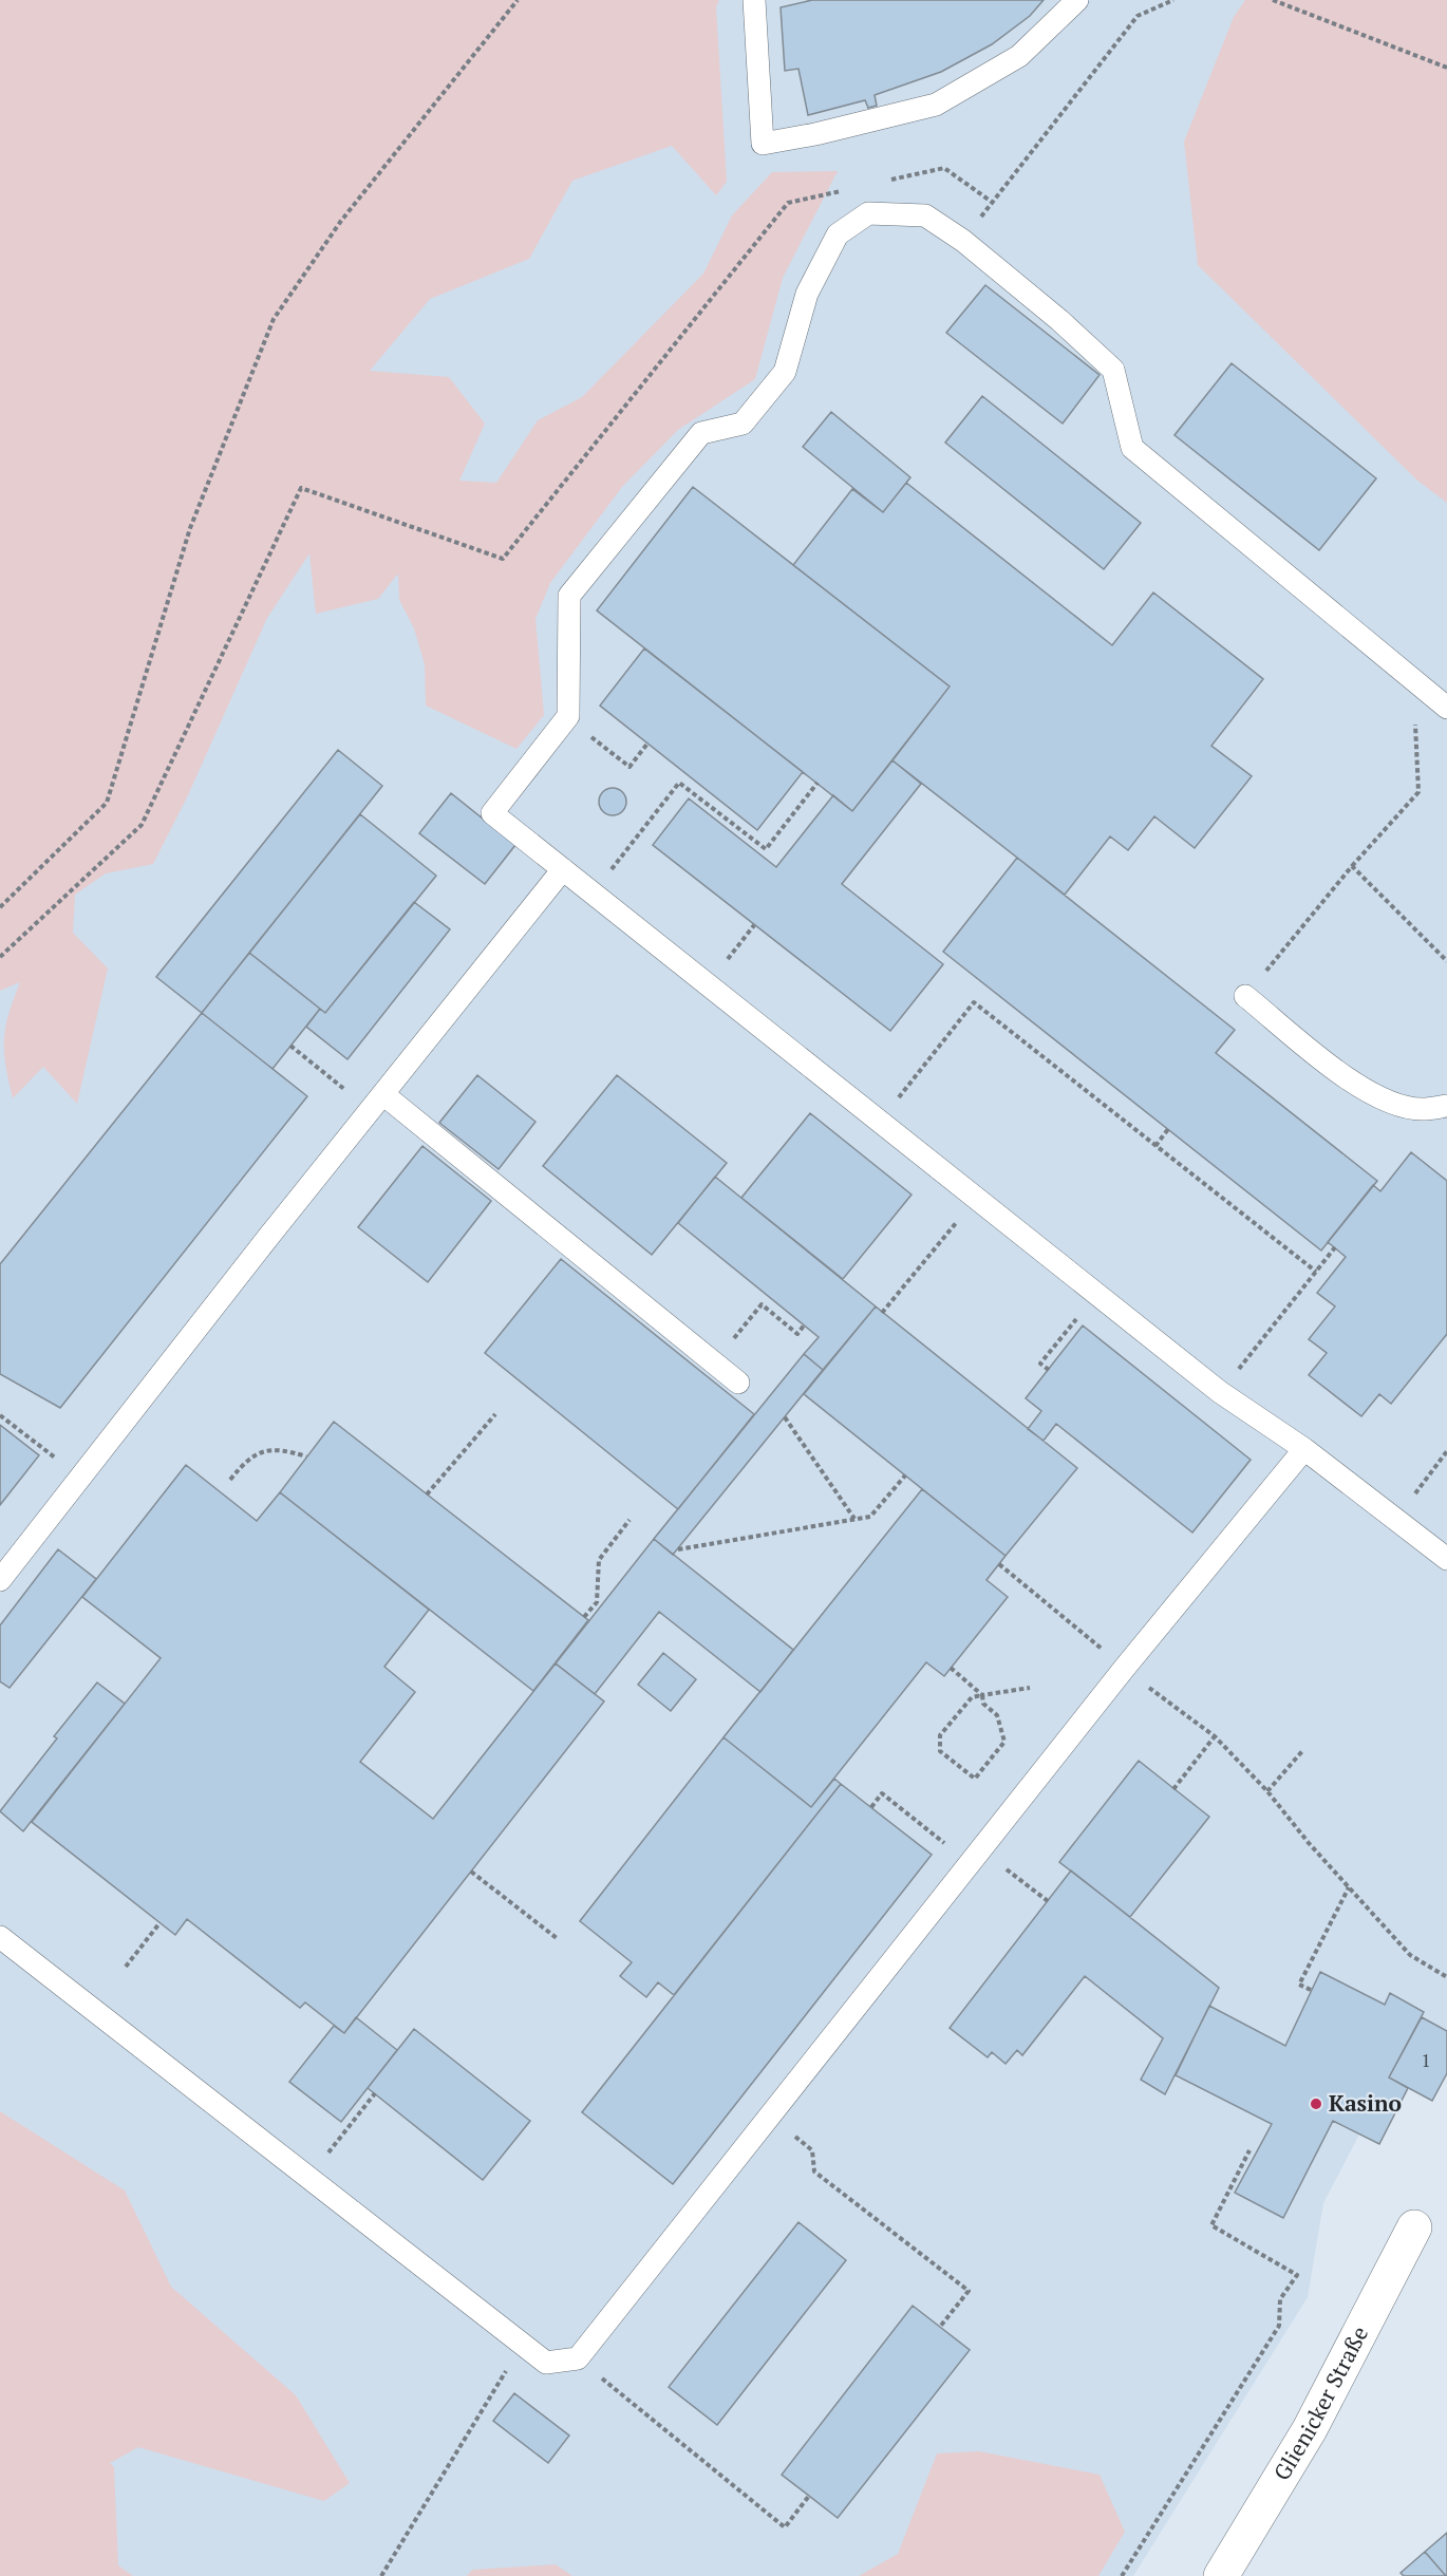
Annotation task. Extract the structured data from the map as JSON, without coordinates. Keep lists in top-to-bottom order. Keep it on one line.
{"streets":{"street":["Glienicker Straße"]},"places":["Kasino"],"house_numbers":["1"]}
